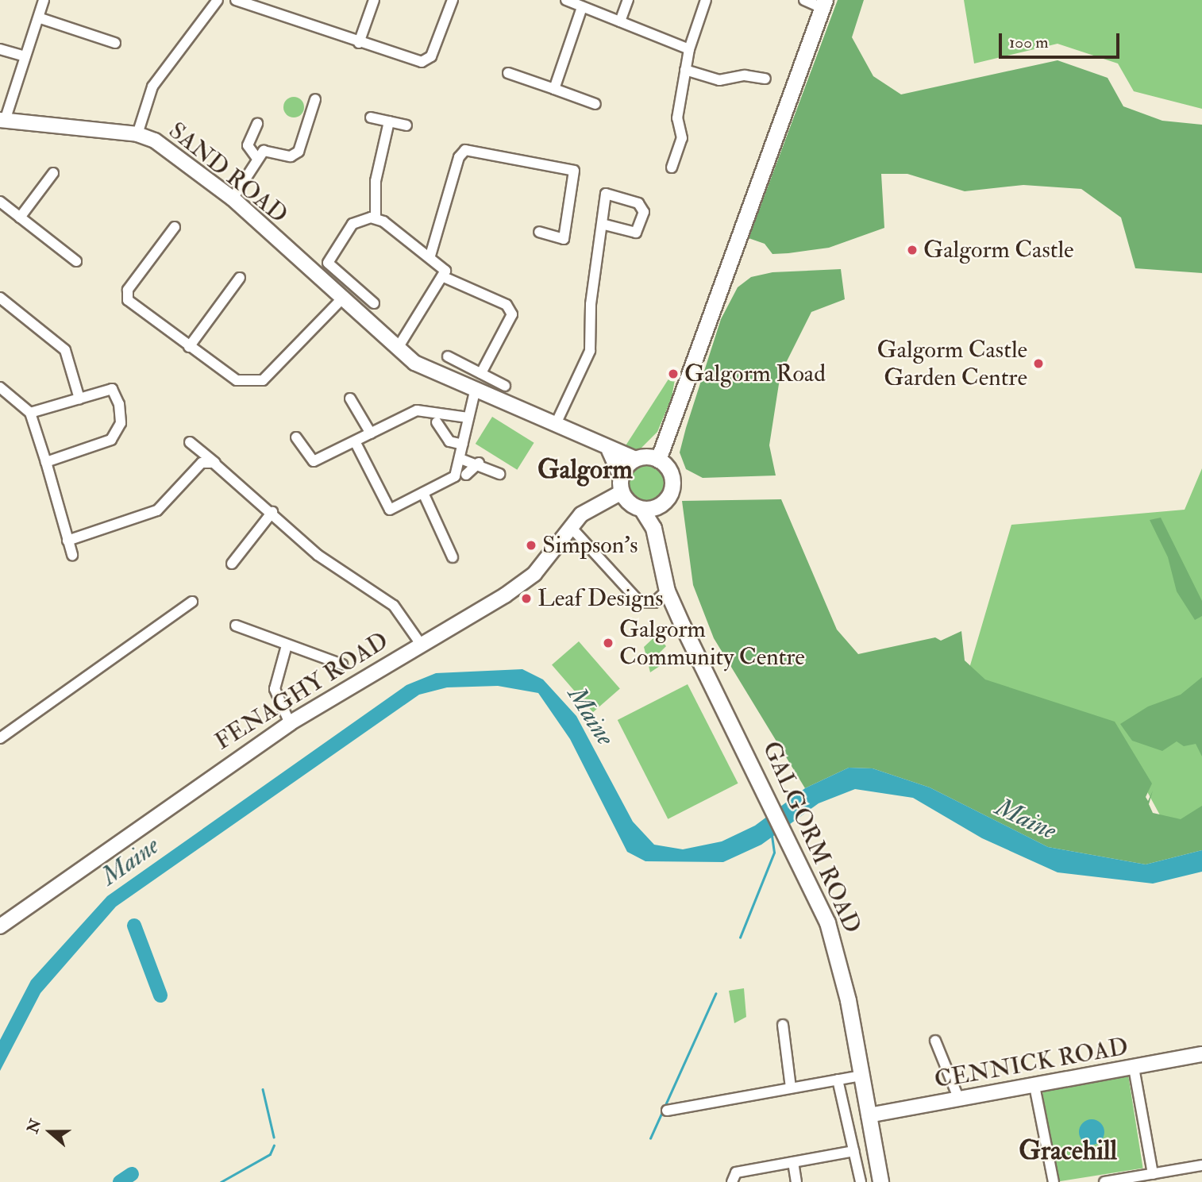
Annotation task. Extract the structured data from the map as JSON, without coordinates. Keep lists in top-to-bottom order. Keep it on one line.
{"streets":{"main road":["GALGORM ROAD"],"street":["SAND ROAD","FENAGHY ROAD","CENNICK ROAD"]},"crossings":[["SAND ROAD","FENAGHY ROAD"],["SAND ROAD","GALGORM ROAD"],["FENAGHY ROAD","GALGORM ROAD"],["GALGORM ROAD","CENNICK ROAD"]],"districts":["Galgorm","Gracehill"],"water":["Maine"],"places":["Galgorm Castle","Galgorm Castle Garden Centre","Galgorm Road","Simpson's","Leaf Designs","Galgorm Community Centre"],"scale_bar":"100 m","north":"left"}
